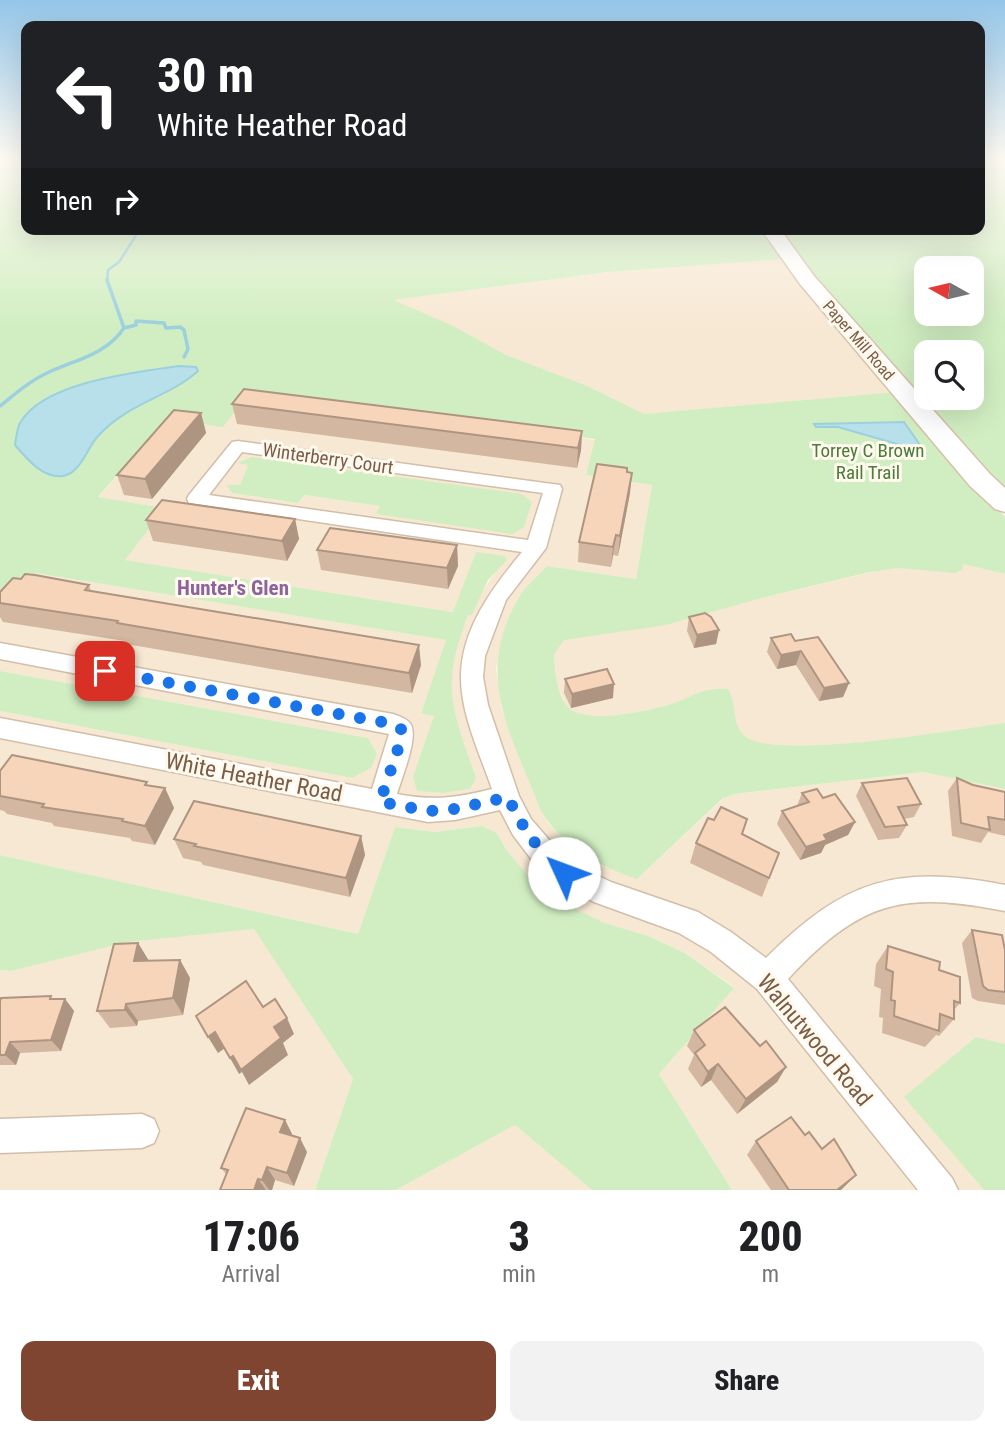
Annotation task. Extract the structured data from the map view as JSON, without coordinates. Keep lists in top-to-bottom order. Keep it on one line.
{"streets":{"main road":["Paper Mill Road"],"street":["Winterberry Court","White Heather Road","Walnutwood Road"]},"crossings":[["Winterberry Court","White Heather Road"],["Winterberry Court","Walnutwood Road"],["White Heather Road","Walnutwood Road"]],"districts":["Hunter's Glen"],"parks":["Torrey C Brown Rail Trail"],"north":"left","page":{"turn":["30 m","White Heather Road"],"then":"Then","eta":["17:06","Arrival","3","min","200","m"],"buttons":["Exit","Share"]}}
